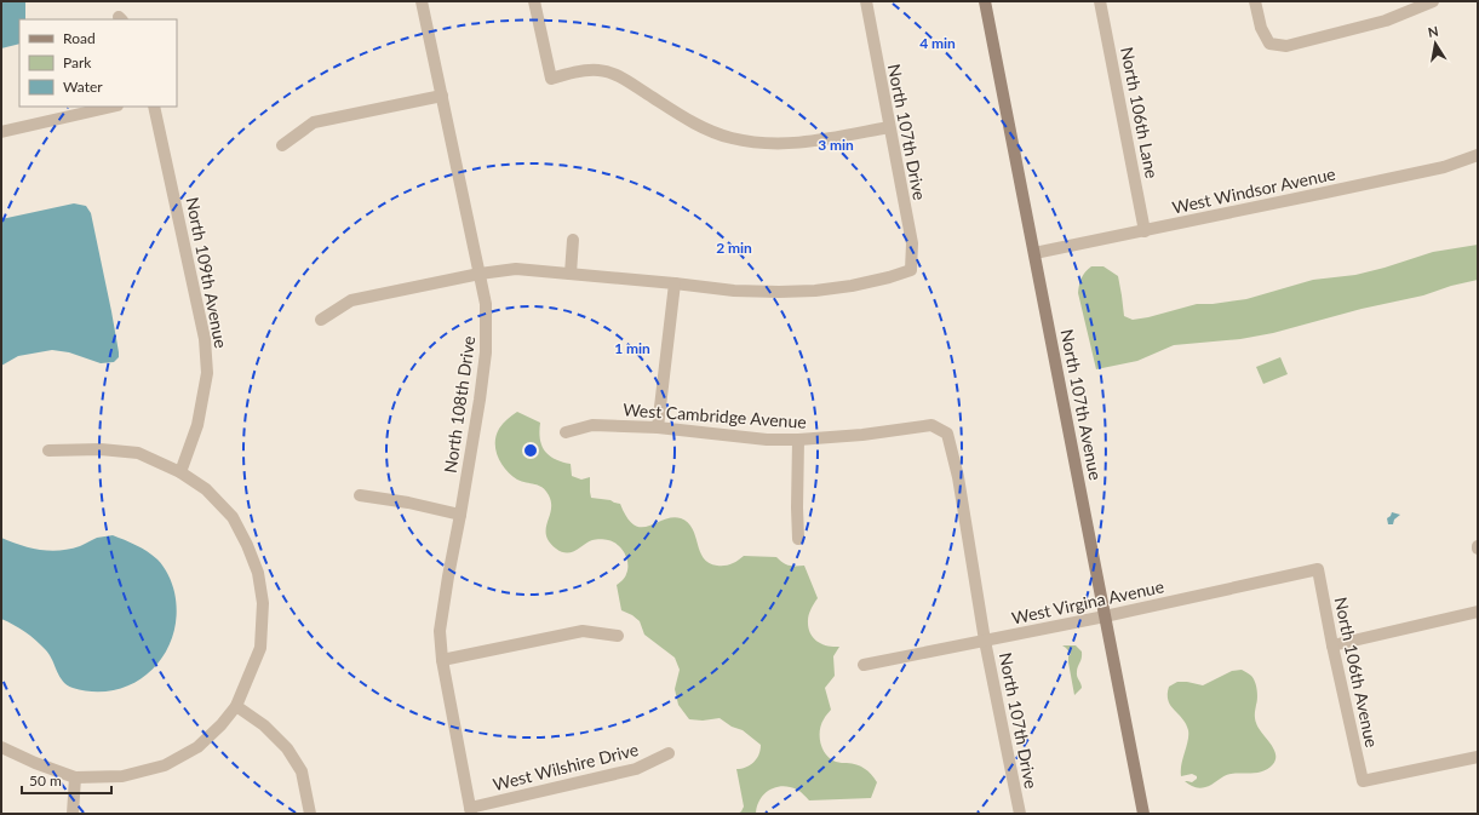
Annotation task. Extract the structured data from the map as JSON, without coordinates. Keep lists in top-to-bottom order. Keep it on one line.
{"streets":{"main road":["North 107th Avenue"],"street":["North 106th Lane","North 107th Drive","West Windsor Avenue","North 109th Avenue","North 108th Drive","West Cambridge Avenue","West Virgina Avenue","North 106th Avenue","West Wilshire Drive"]},"crossings":[["North 106th Lane","West Windsor Avenue"],["North 107th Drive","West Cambridge Avenue"],["North 107th Drive","West Virgina Avenue"],["West Windsor Avenue","North 107th Avenue"],["North 108th Drive","West Wilshire Drive"],["North 107th Avenue","West Virgina Avenue"],["West Virgina Avenue","North 106th Avenue"]],"legend":["Road","Park","Water"],"scale_bar":"50 m","north":"top","rings":["4 min","3 min","2 min","1 min"]}
